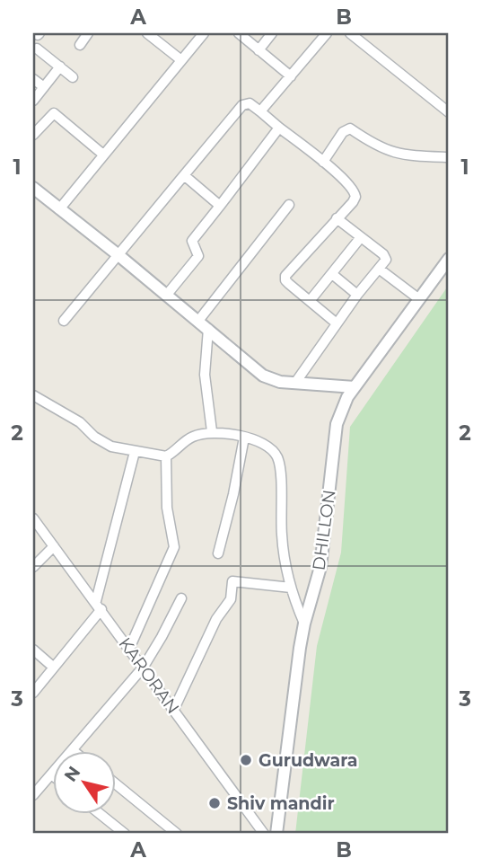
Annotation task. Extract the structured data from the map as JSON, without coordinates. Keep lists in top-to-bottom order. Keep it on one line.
{"streets":{"street":["DHILLON","KARORAN"]},"places":["Gurudwara","Shiv mandir"],"north":"top left","grid":{"columns":["A","B"],"rows":["1","2","3"]}}
